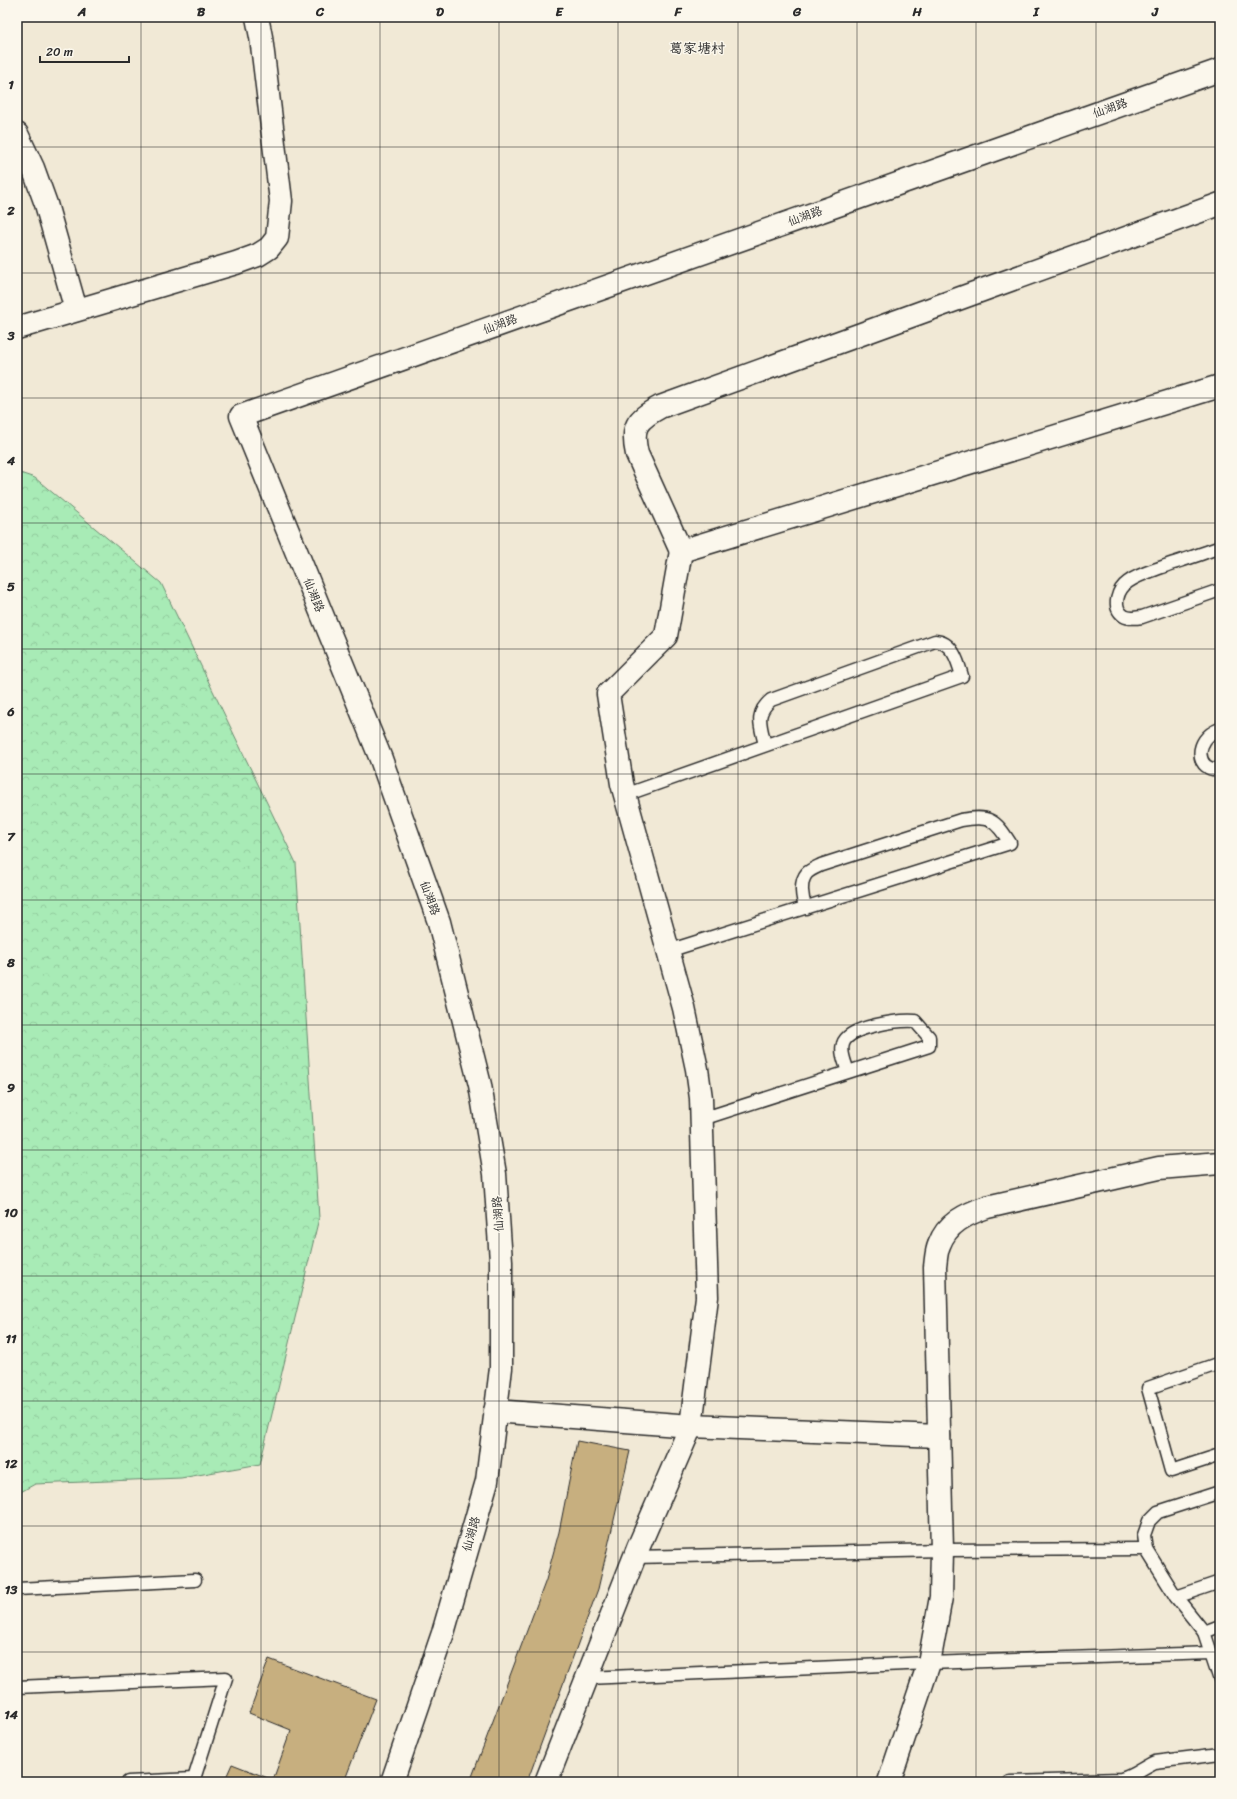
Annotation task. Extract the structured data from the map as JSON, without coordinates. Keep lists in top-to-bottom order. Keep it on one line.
{"streets":{"street":["仙湖路"]},"districts":["葛家塘村"],"scale_bar":"20 m","grid":{"columns":["A","B","C","D","E","F","G","H","I","J"],"rows":["1","2","3","4","5","6","7","8","9","10","11","12","13","14"]}}
